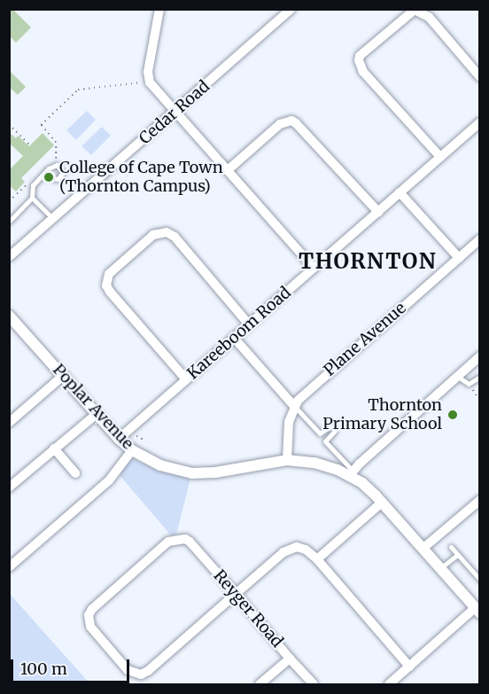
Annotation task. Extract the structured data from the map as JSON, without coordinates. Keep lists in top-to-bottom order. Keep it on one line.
{"streets":{"street":["Cedar Road","Kareeboom Road","Plane Avenue","Poplar Avenue","Reyger Road"]},"crossings":[["Kareeboom Road","Poplar Avenue"]],"districts":["THORNTON"],"places":["College of Cape Town (Thornton Campus)","Thornton Primary School"],"scale_bar":"100 m"}
